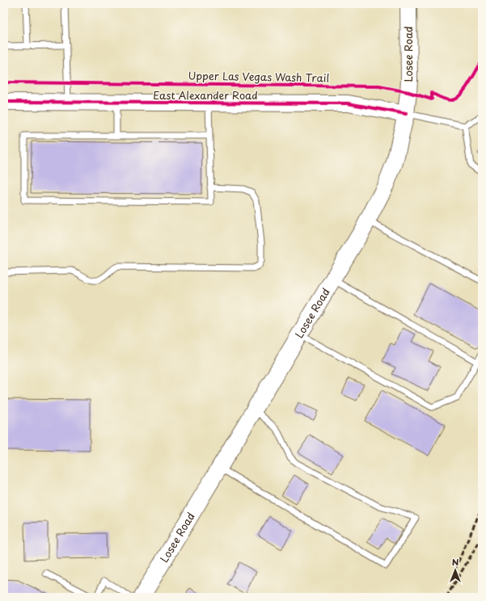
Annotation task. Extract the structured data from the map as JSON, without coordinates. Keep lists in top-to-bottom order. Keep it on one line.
{"streets":{"main road":["Losee Road","East Alexander Road"],"cycle path":["Upper Las Vegas Wash Trail"]},"crossings":[["Losee Road","East Alexander Road"]],"north":"top"}
